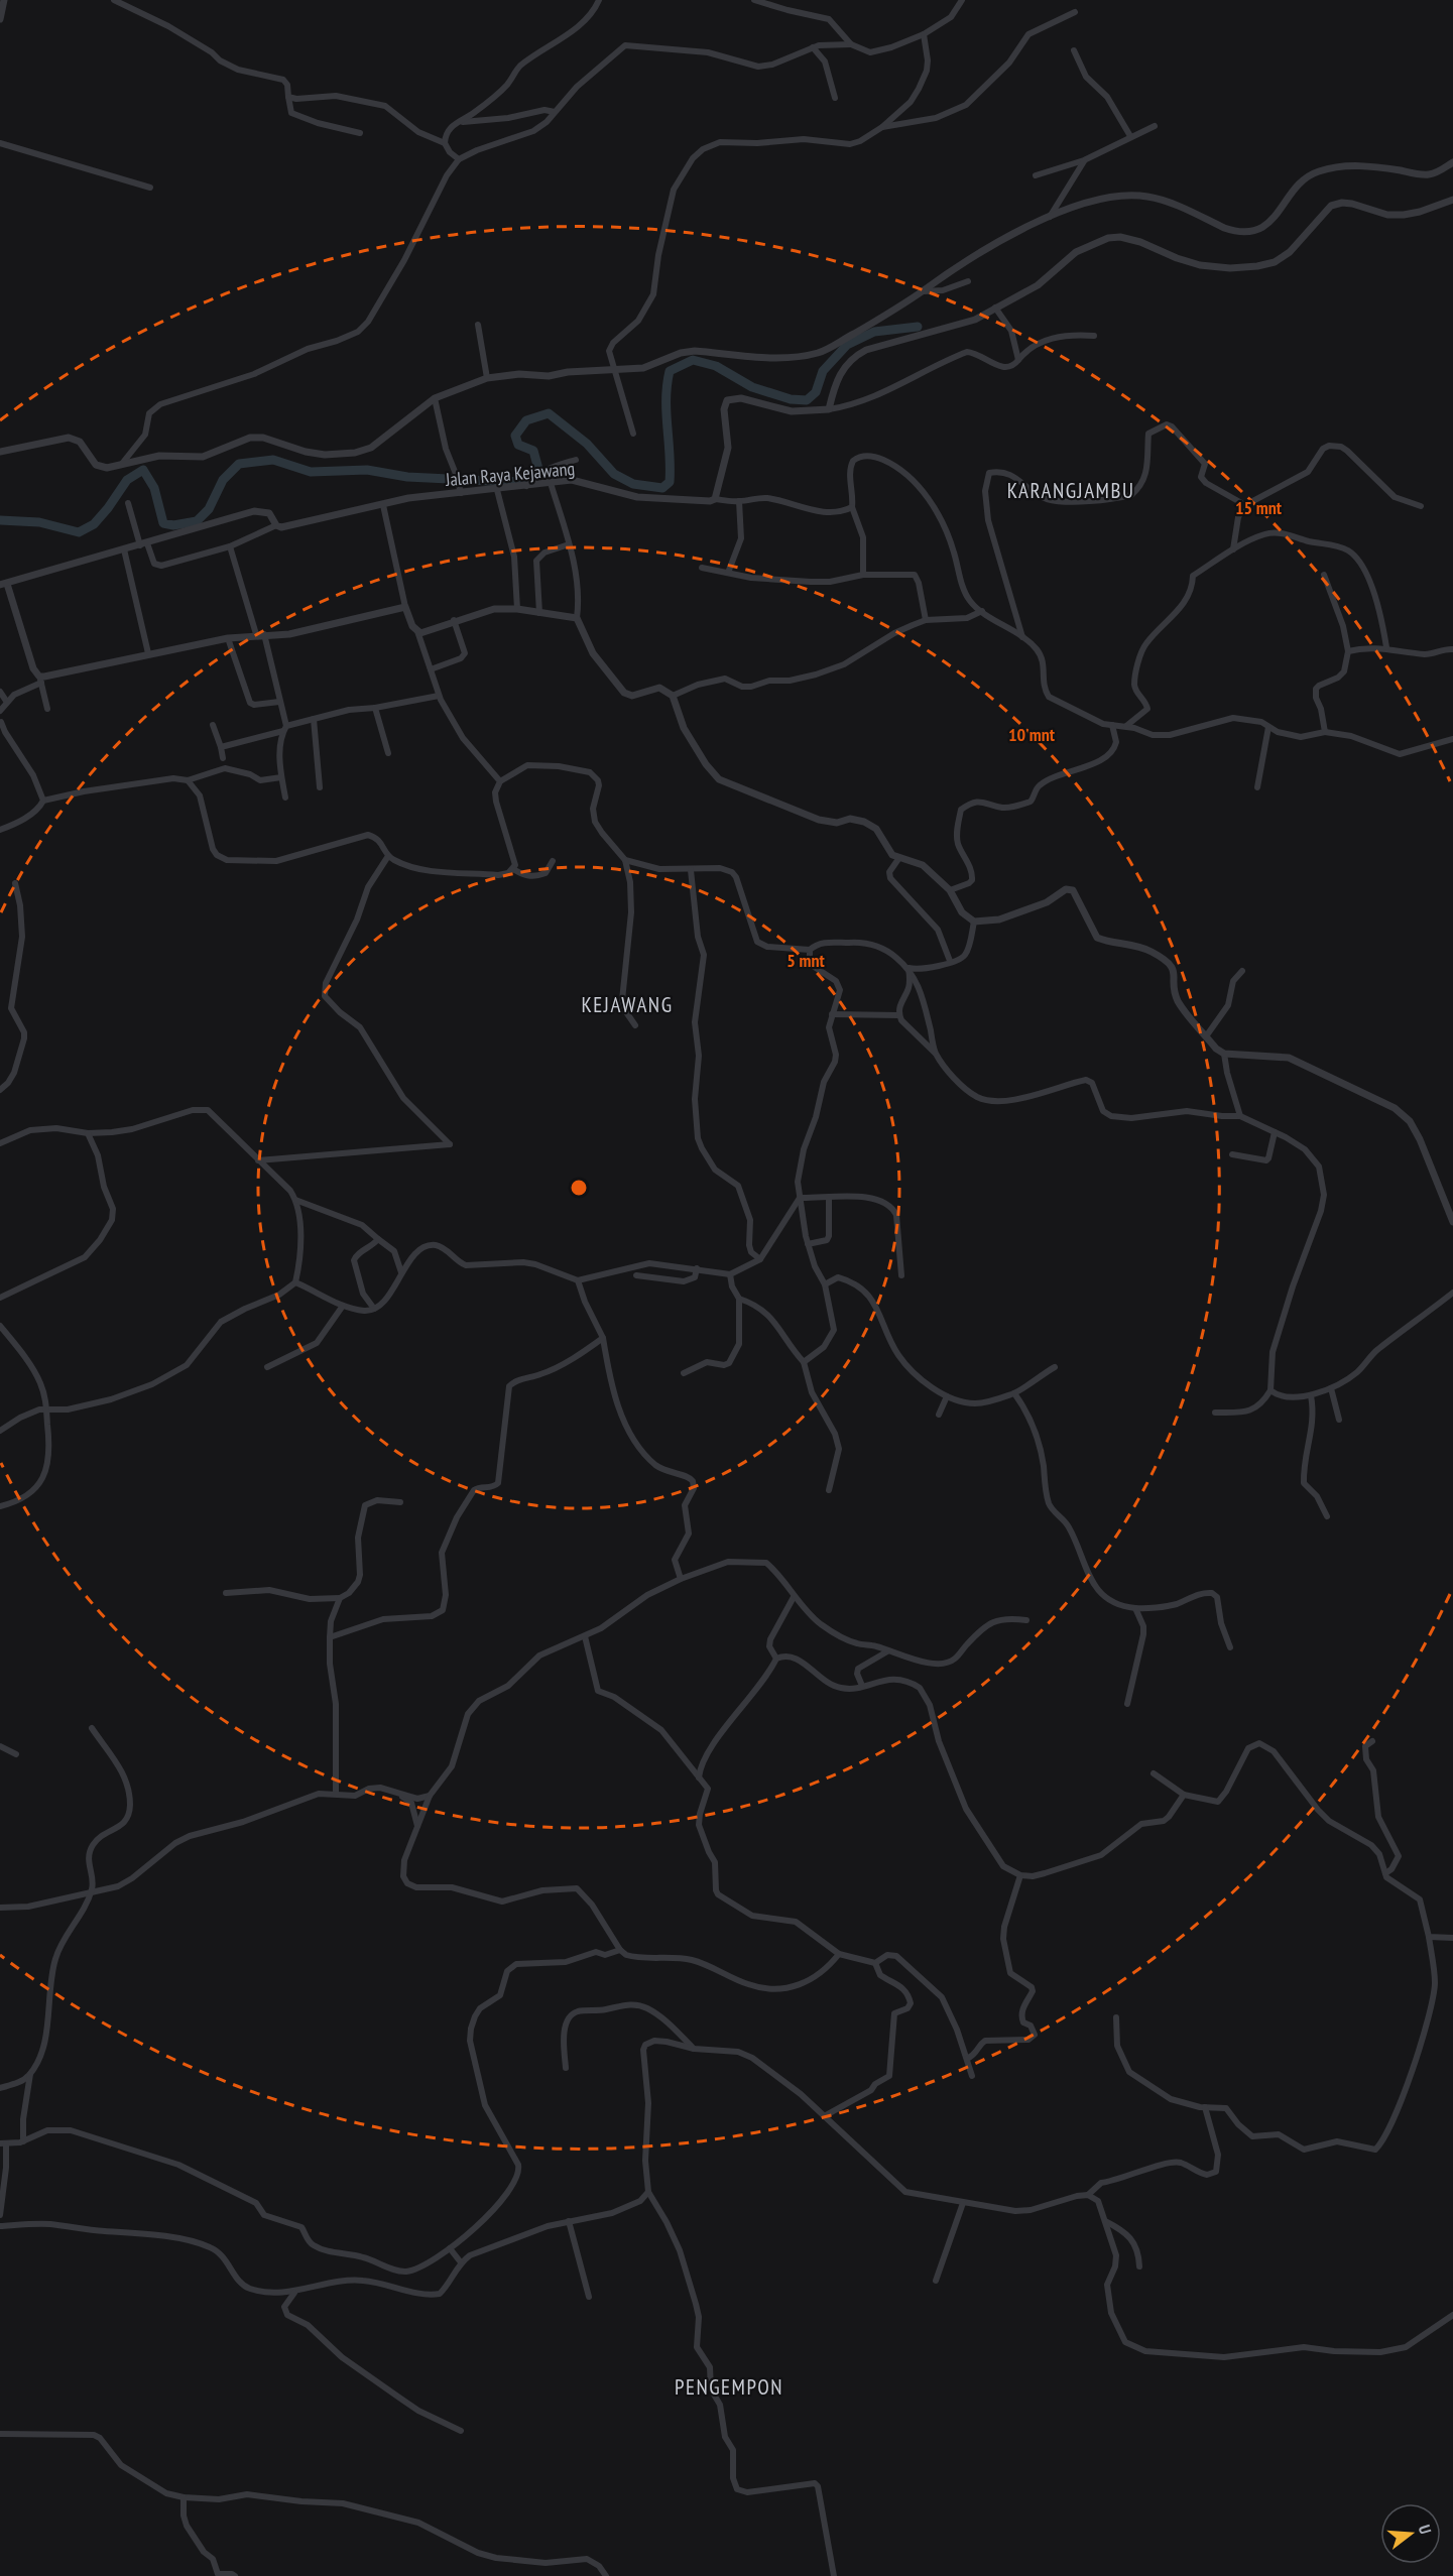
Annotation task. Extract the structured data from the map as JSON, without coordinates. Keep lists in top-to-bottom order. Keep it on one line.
{"streets":{"street":["Jalan Raya Kejawang"]},"districts":["KARANGJAMBU","KEJAWANG","PENGEMPON"],"north":"right","rings":["15 mnt","10 mnt","5 mnt"]}
